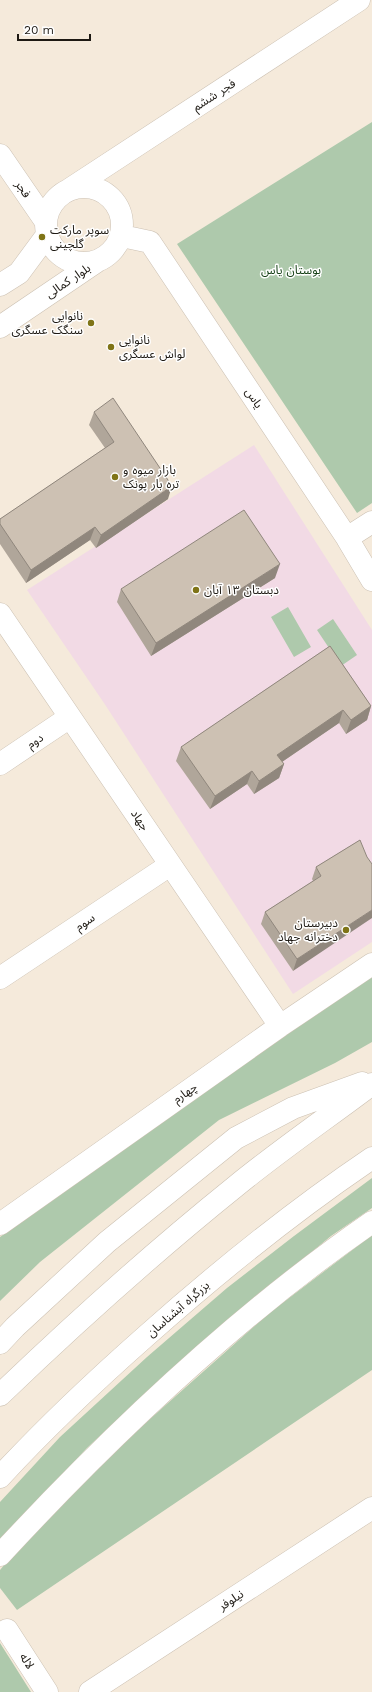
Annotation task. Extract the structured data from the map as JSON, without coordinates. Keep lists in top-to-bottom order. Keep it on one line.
{"streets":{"main road":["فجر ششم","فجر","بلوار کمالی","یاس","دوم","جهاد","سوم","چهارم","بزرگراه آبشناسان","نیلوفر","لاله"]},"crossings":[["فجر ششم","فجر"],["فجر ششم","بلوار کمالی"],["فجر ششم","یاس"],["فجر","بلوار کمالی"],["فجر","یاس"],["بلوار کمالی","یاس"],["دوم","جهاد"],["جهاد","سوم"],["جهاد","چهارم"]],"parks":["بوستان یاس"],"places":["سوپر مارکت گلچینی","نانوایی سنگک عسگری","نانوایی لواش عسگری","بازار ميوه و تره بار پونک","دبستان ۱۳ آبان","دبیرستان دخترانه جهاد"],"scale_bar":"20 m"}
